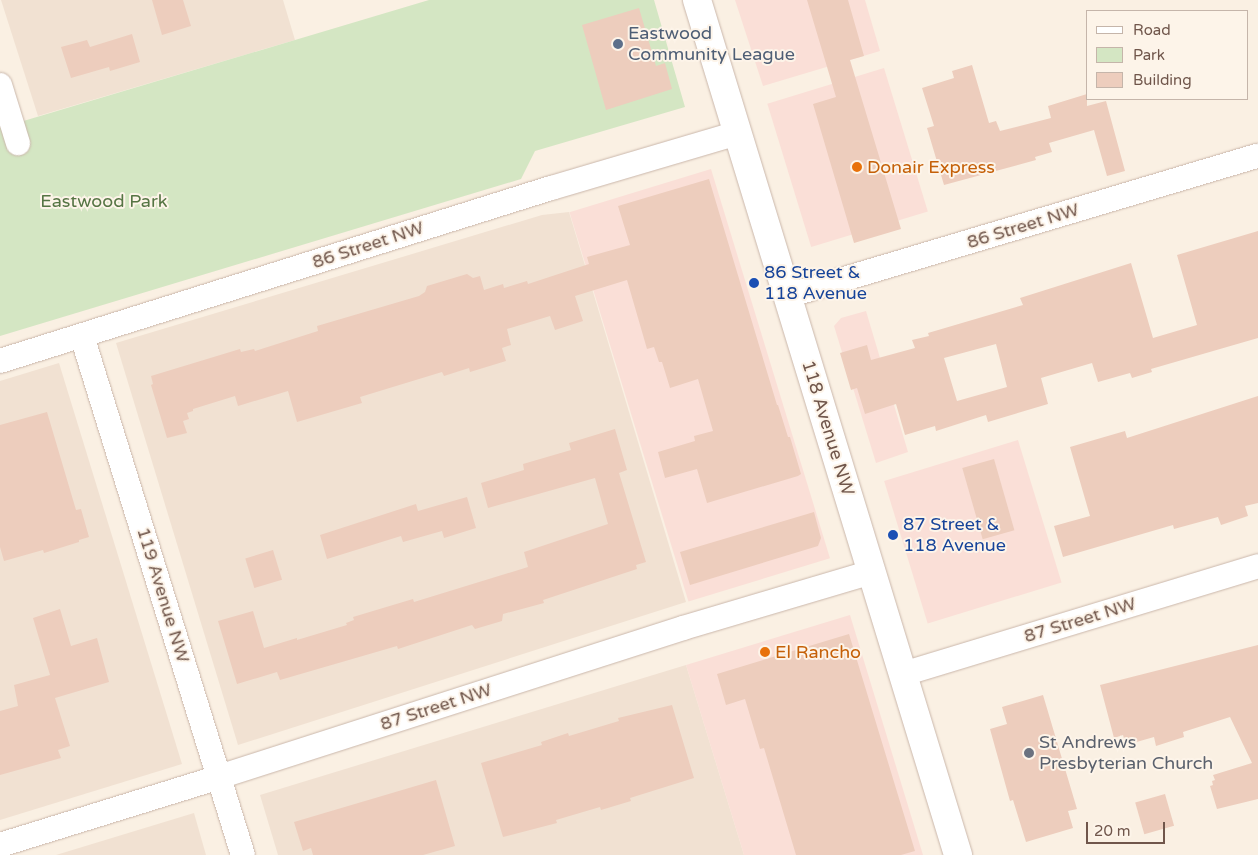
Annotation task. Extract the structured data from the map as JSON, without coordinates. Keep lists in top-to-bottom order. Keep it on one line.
{"streets":{"main road":["118 Avenue NW"],"street":["86 Street NW","119 Avenue NW","87 Street NW"]},"crossings":[["86 Street NW","118 Avenue NW"],["86 Street NW","119 Avenue NW"],["118 Avenue NW","87 Street NW"],["119 Avenue NW","87 Street NW"]],"parks":["Eastwood Park"],"places":["Eastwood Community League","Donair Express","86 Street & 118 Avenue","87 Street & 118 Avenue","El Rancho","St Andrews Presbyterian Church"],"legend":["Road","Park","Building"],"scale_bar":"20 m"}
